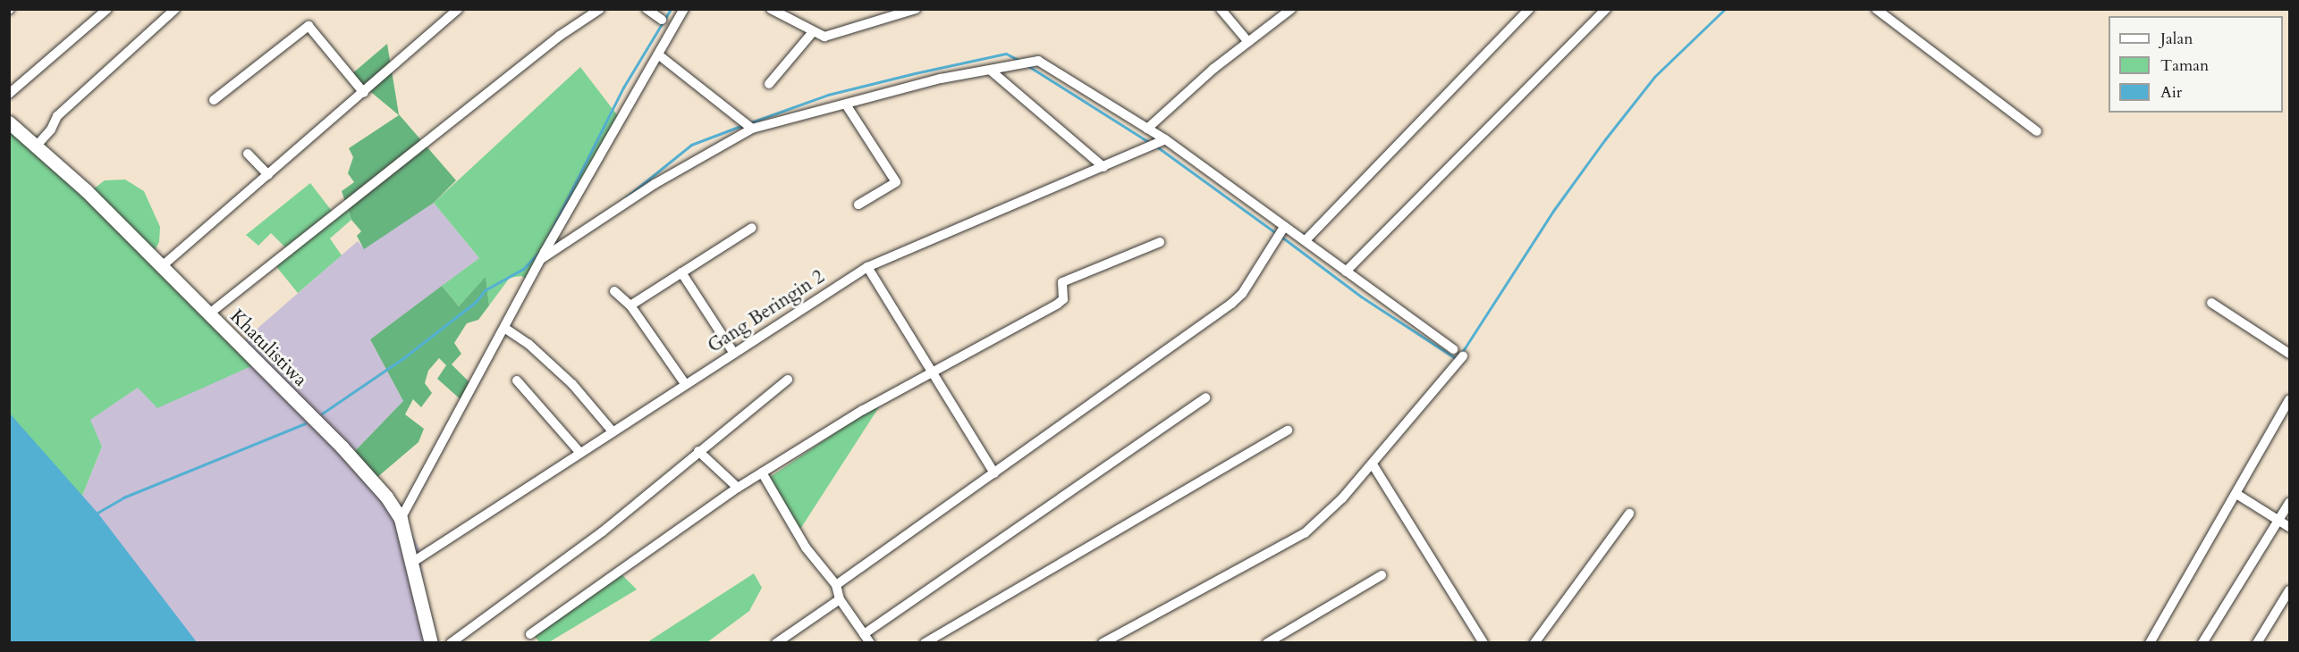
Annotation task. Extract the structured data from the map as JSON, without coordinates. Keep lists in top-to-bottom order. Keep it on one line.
{"streets":{"highway":["Khatulistiwa"],"street":["Gang Beringin 2"]},"crossings":[["Gang Beringin 2","Khatulistiwa"]],"legend":["Jalan","Taman","Air"]}
